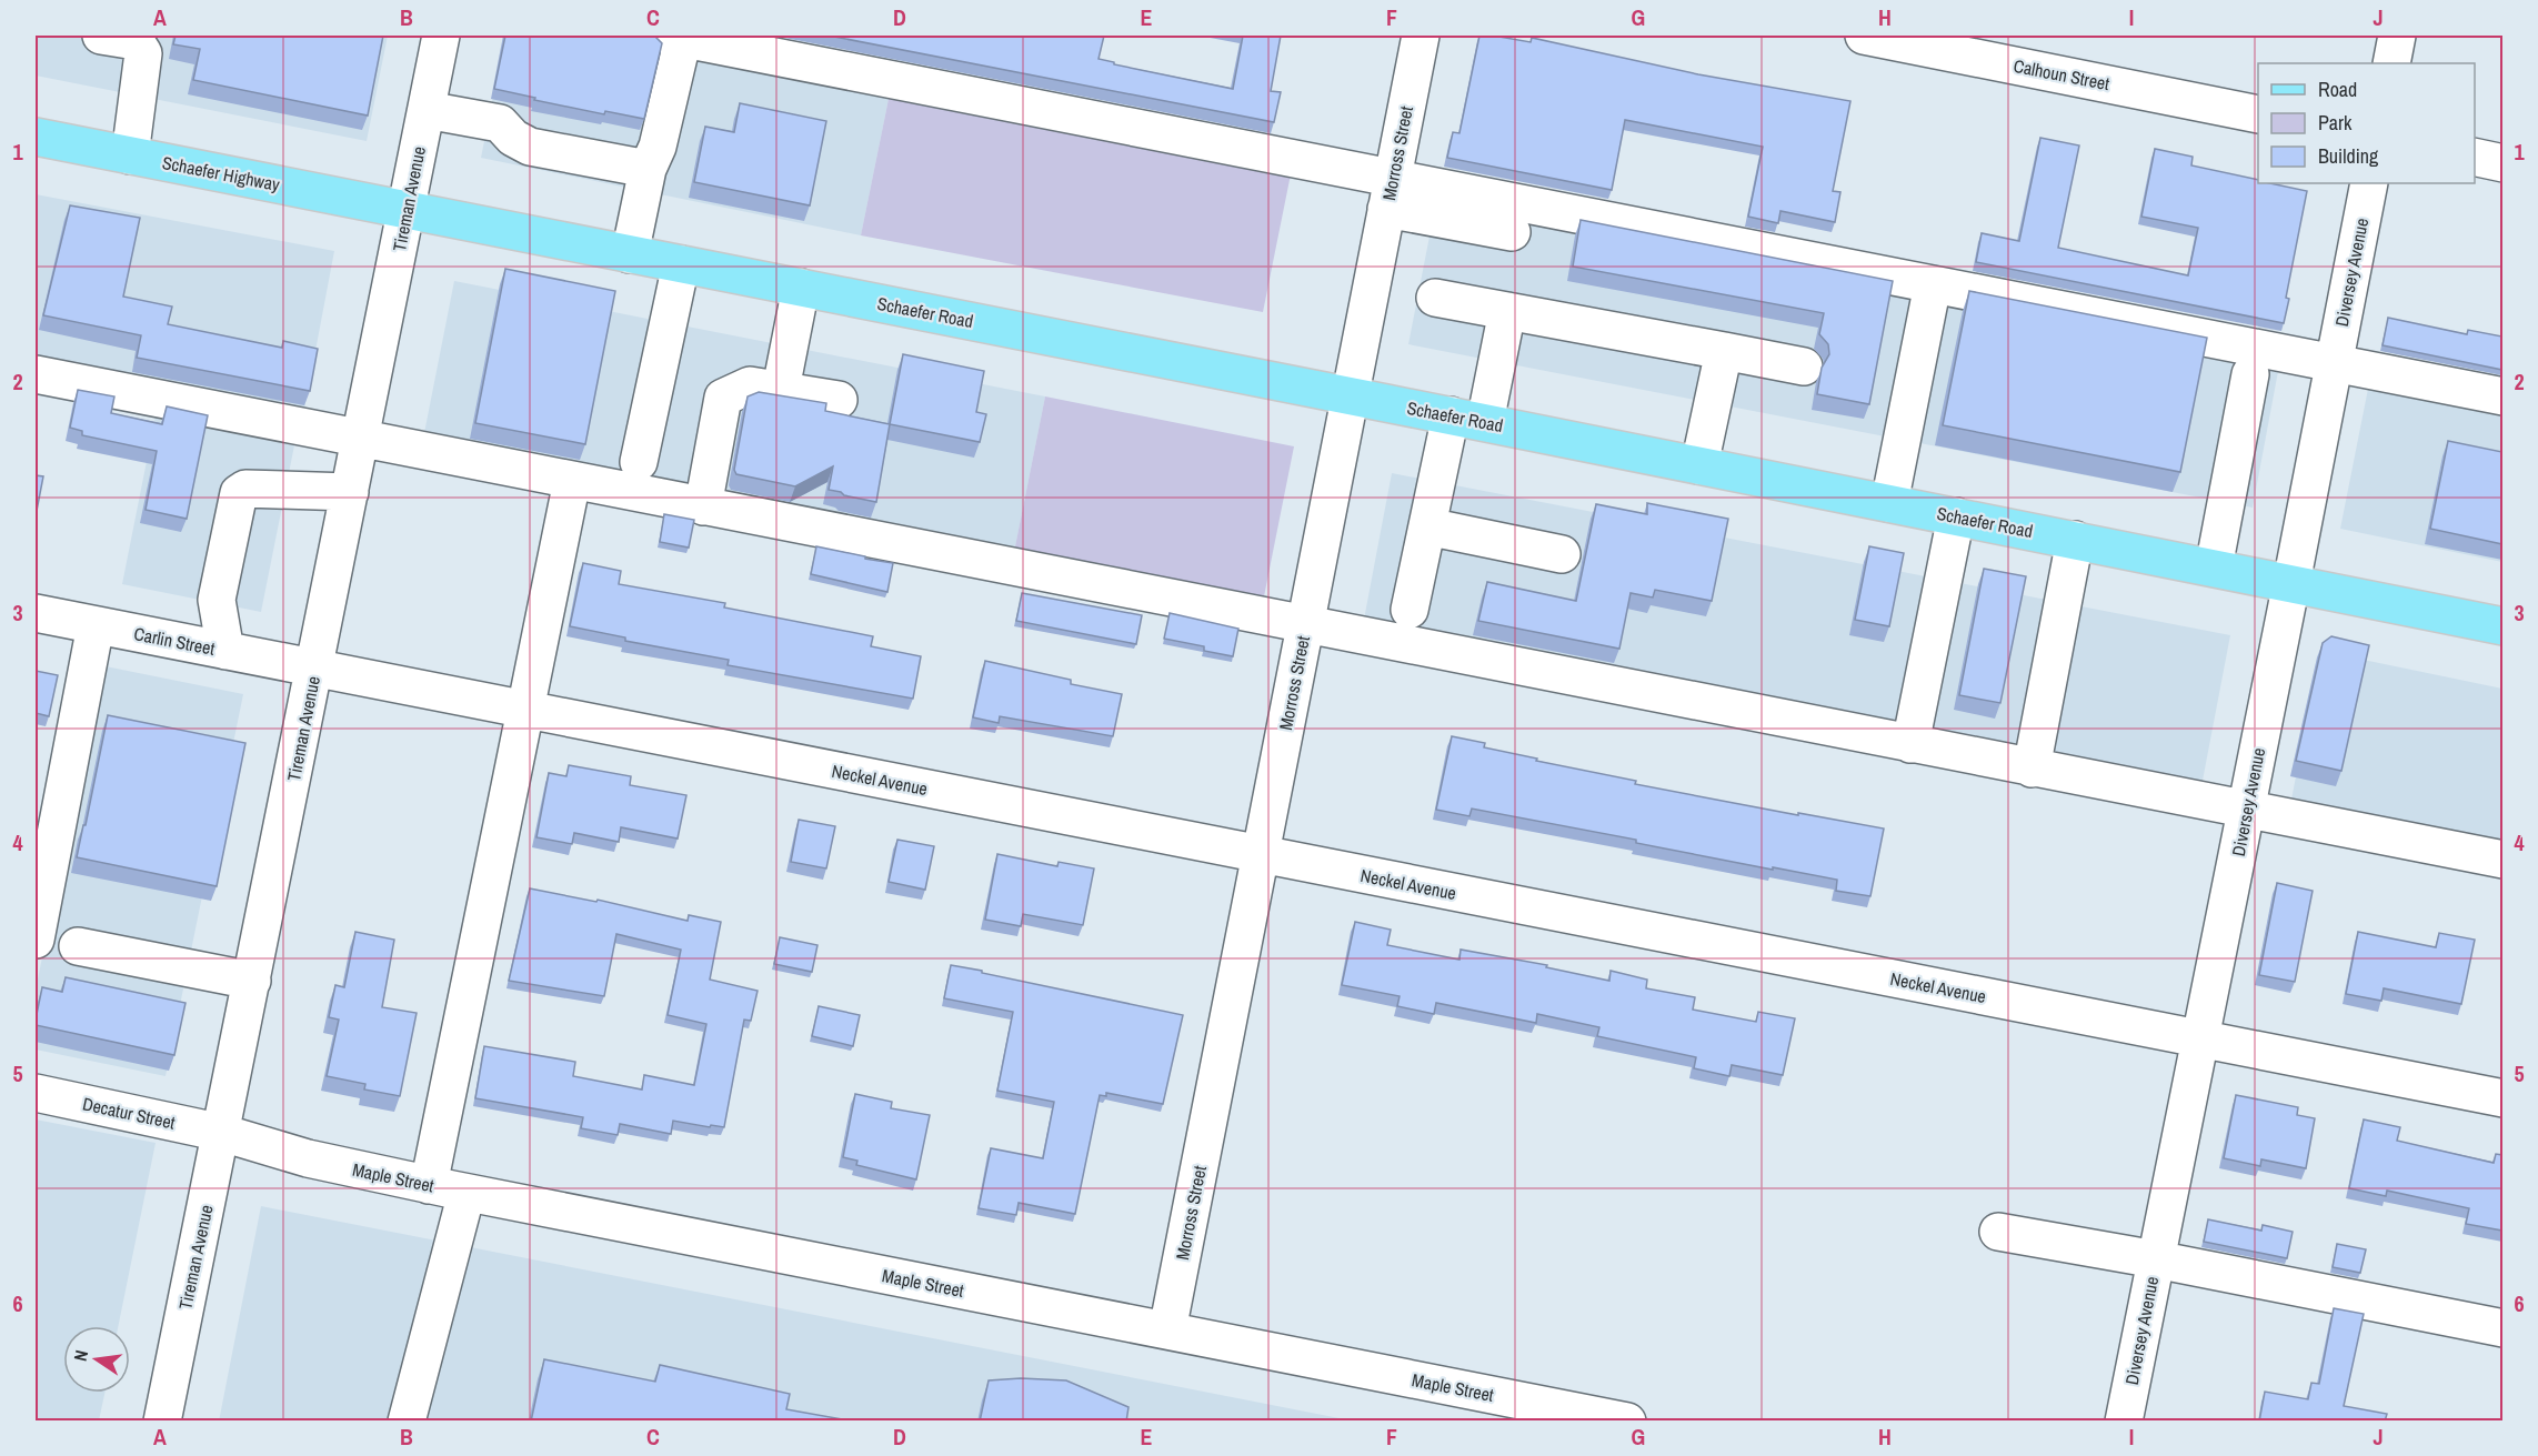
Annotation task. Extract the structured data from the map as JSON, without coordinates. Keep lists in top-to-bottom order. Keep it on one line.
{"streets":{"main road":["Schaefer Highway","Schaefer Road"],"street":["Calhoun Street","Morross Street","Tireman Avenue","Diversey Avenue","Carlin Street","Neckel Avenue","Decatur Street","Maple Street"]},"crossings":[["Morross Street","Schaefer Road"],["Morross Street","Neckel Avenue"],["Morross Street","Maple Street"],["Schaefer Highway","Tireman Avenue"],["Schaefer Highway","Schaefer Road"],["Tireman Avenue","Schaefer Road"],["Tireman Avenue","Carlin Street"],["Tireman Avenue","Neckel Avenue"],["Tireman Avenue","Decatur Street"],["Tireman Avenue","Maple Street"],["Diversey Avenue","Schaefer Road"],["Diversey Avenue","Neckel Avenue"],["Carlin Street","Neckel Avenue"],["Decatur Street","Maple Street"]],"legend":["Road","Park","Building"],"north":"left","grid":{"columns":["A","B","C","D","E","F","G","H","I","J"],"rows":["1","2","3","4","5","6"]}}
